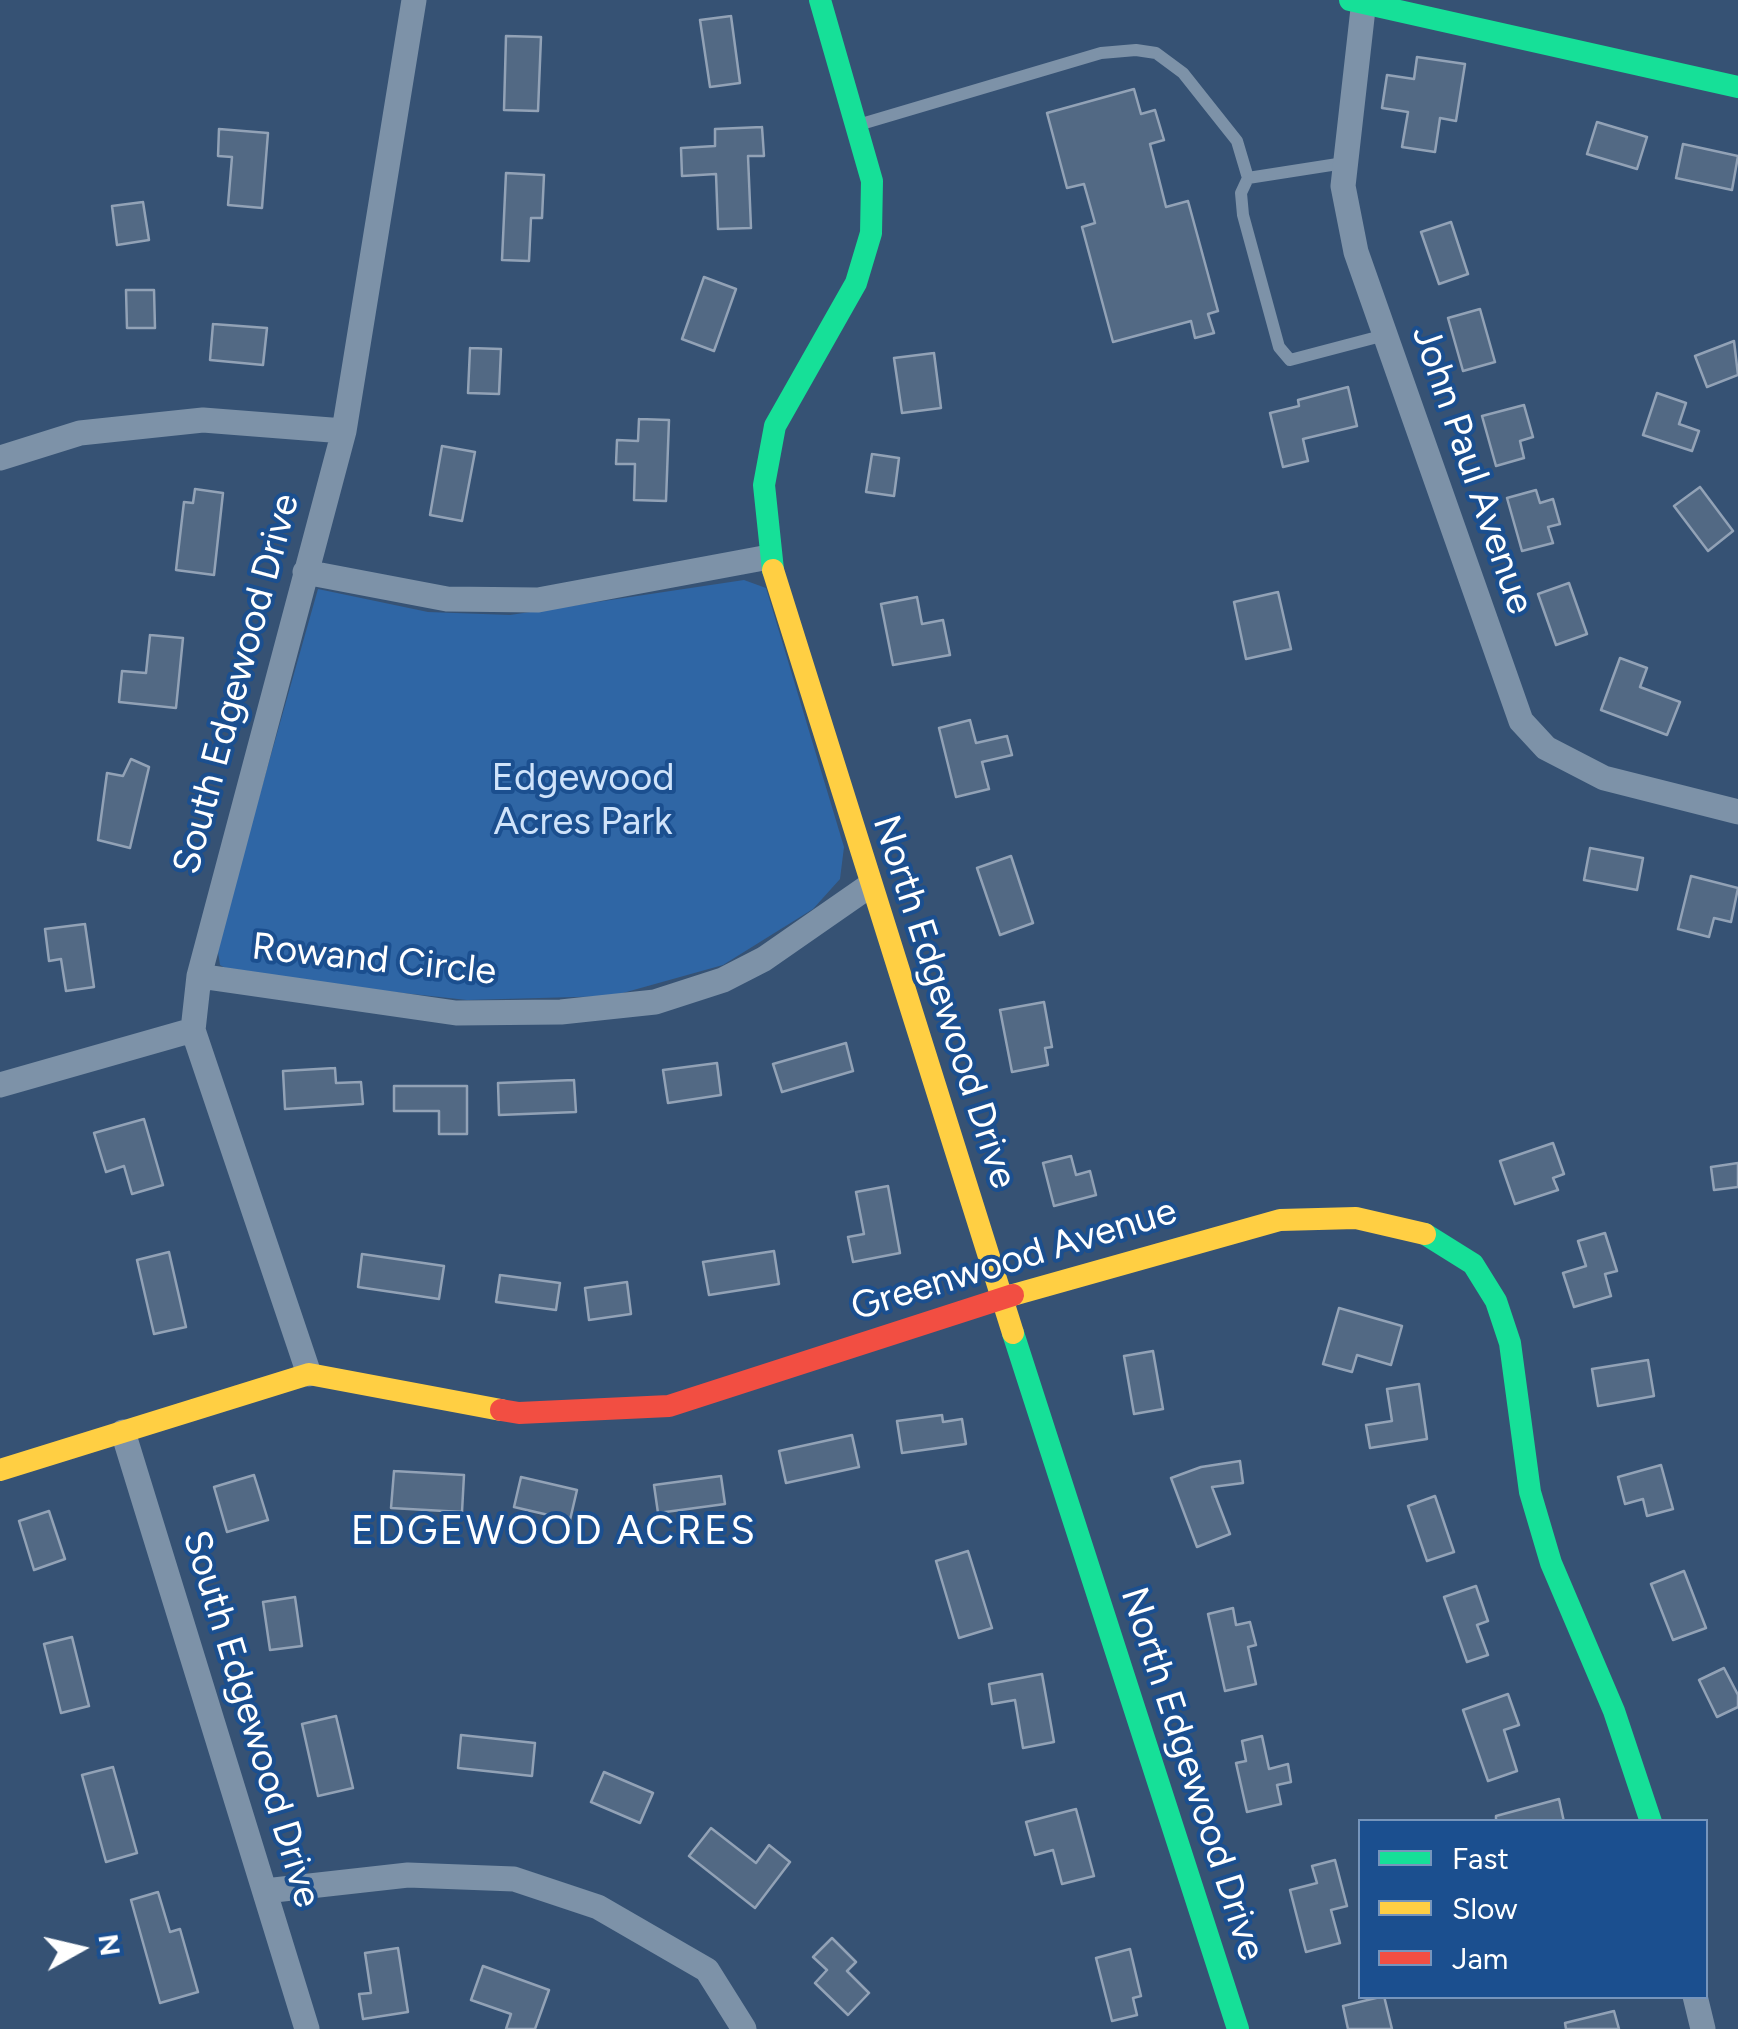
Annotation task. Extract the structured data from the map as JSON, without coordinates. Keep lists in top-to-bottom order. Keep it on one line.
{"streets":{"street":["John Paul Avenue","South Edgewood Drive","Rowand Circle","North Edgewood Drive","Greenwood Avenue"]},"crossings":[["South Edgewood Drive","Rowand Circle"],["South Edgewood Drive","Greenwood Avenue"],["Rowand Circle","North Edgewood Drive"],["North Edgewood Drive","Greenwood Avenue"]],"districts":["EDGEWOOD ACRES"],"parks":["Edgewood Acres Park"],"legend":["Fast","Slow","Jam"],"north":"right"}
